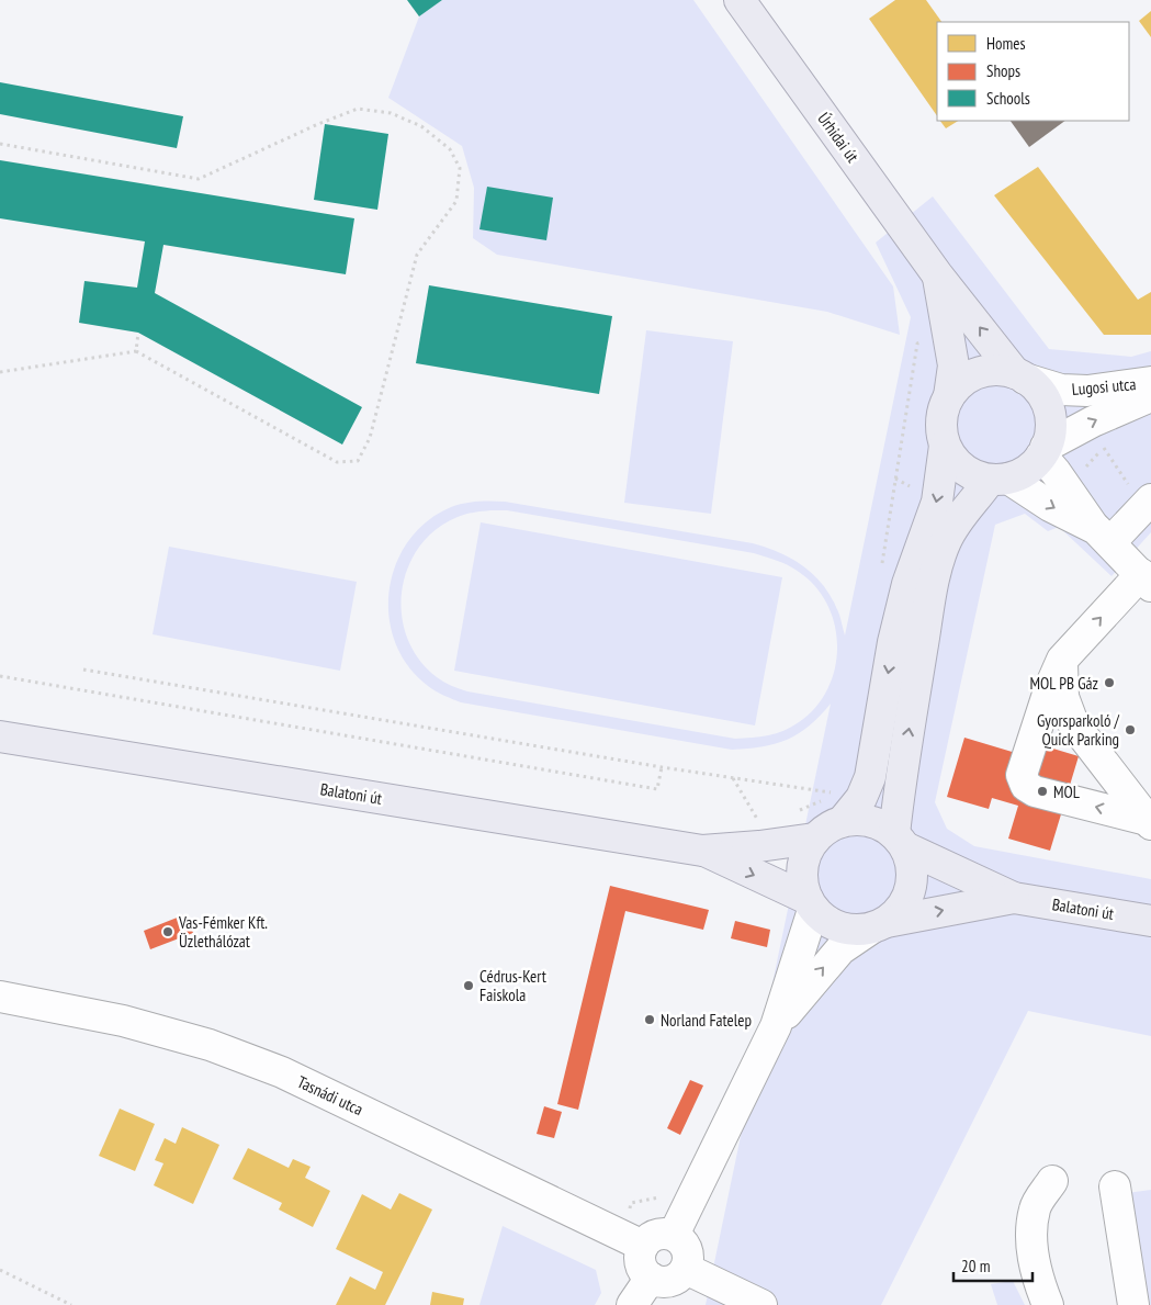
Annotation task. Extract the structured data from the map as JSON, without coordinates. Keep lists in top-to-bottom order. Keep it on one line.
{"streets":{"main road":["Úrhidai út","Balatoni út"],"street":["Lugosi utca","Tasnádi utca"]},"crossings":[["Úrhidai út","Lugosi utca"]],"places":["MOL PB Gáz","Gyorsparkoló / Quick Parking","MOL","Vas-Fémker Kft. Üzlethálózat","Cédrus-Kert Faiskola","Norland Fatelep"],"legend":["Homes","Shops","Schools"],"scale_bar":"20 m"}
